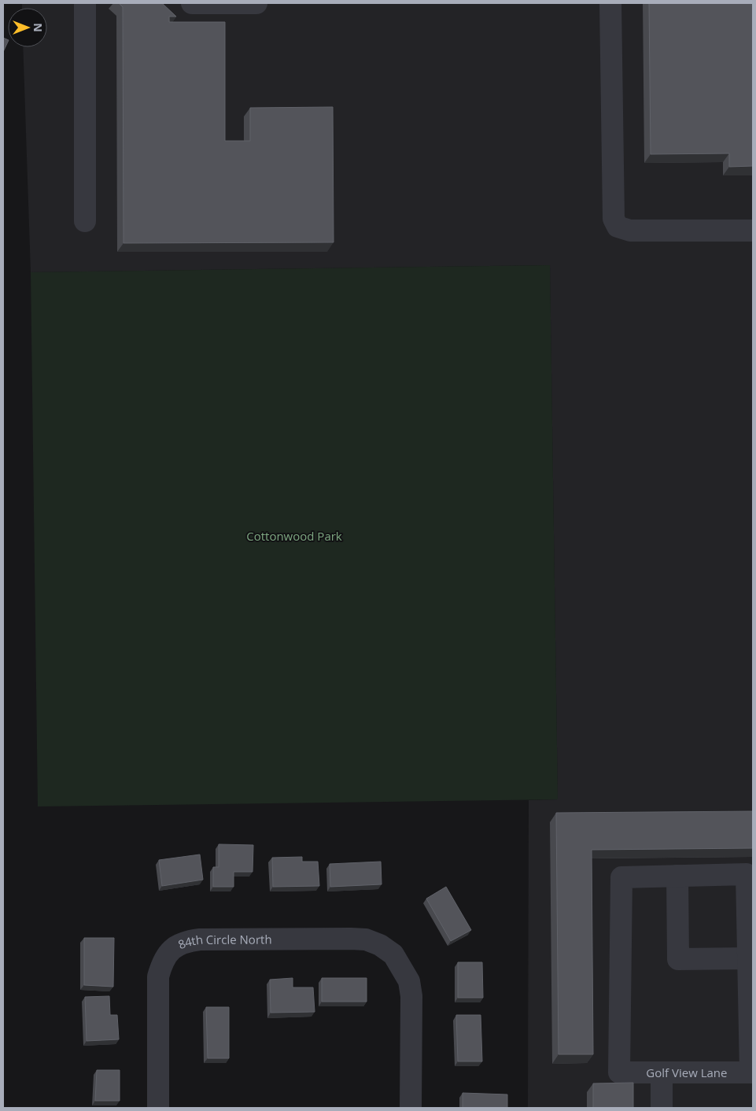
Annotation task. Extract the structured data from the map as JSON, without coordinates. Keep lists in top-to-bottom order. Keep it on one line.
{"streets":{"street":["84th Circle North","Golf View Lane"]},"parks":["Cottonwood Park"],"north":"right"}
